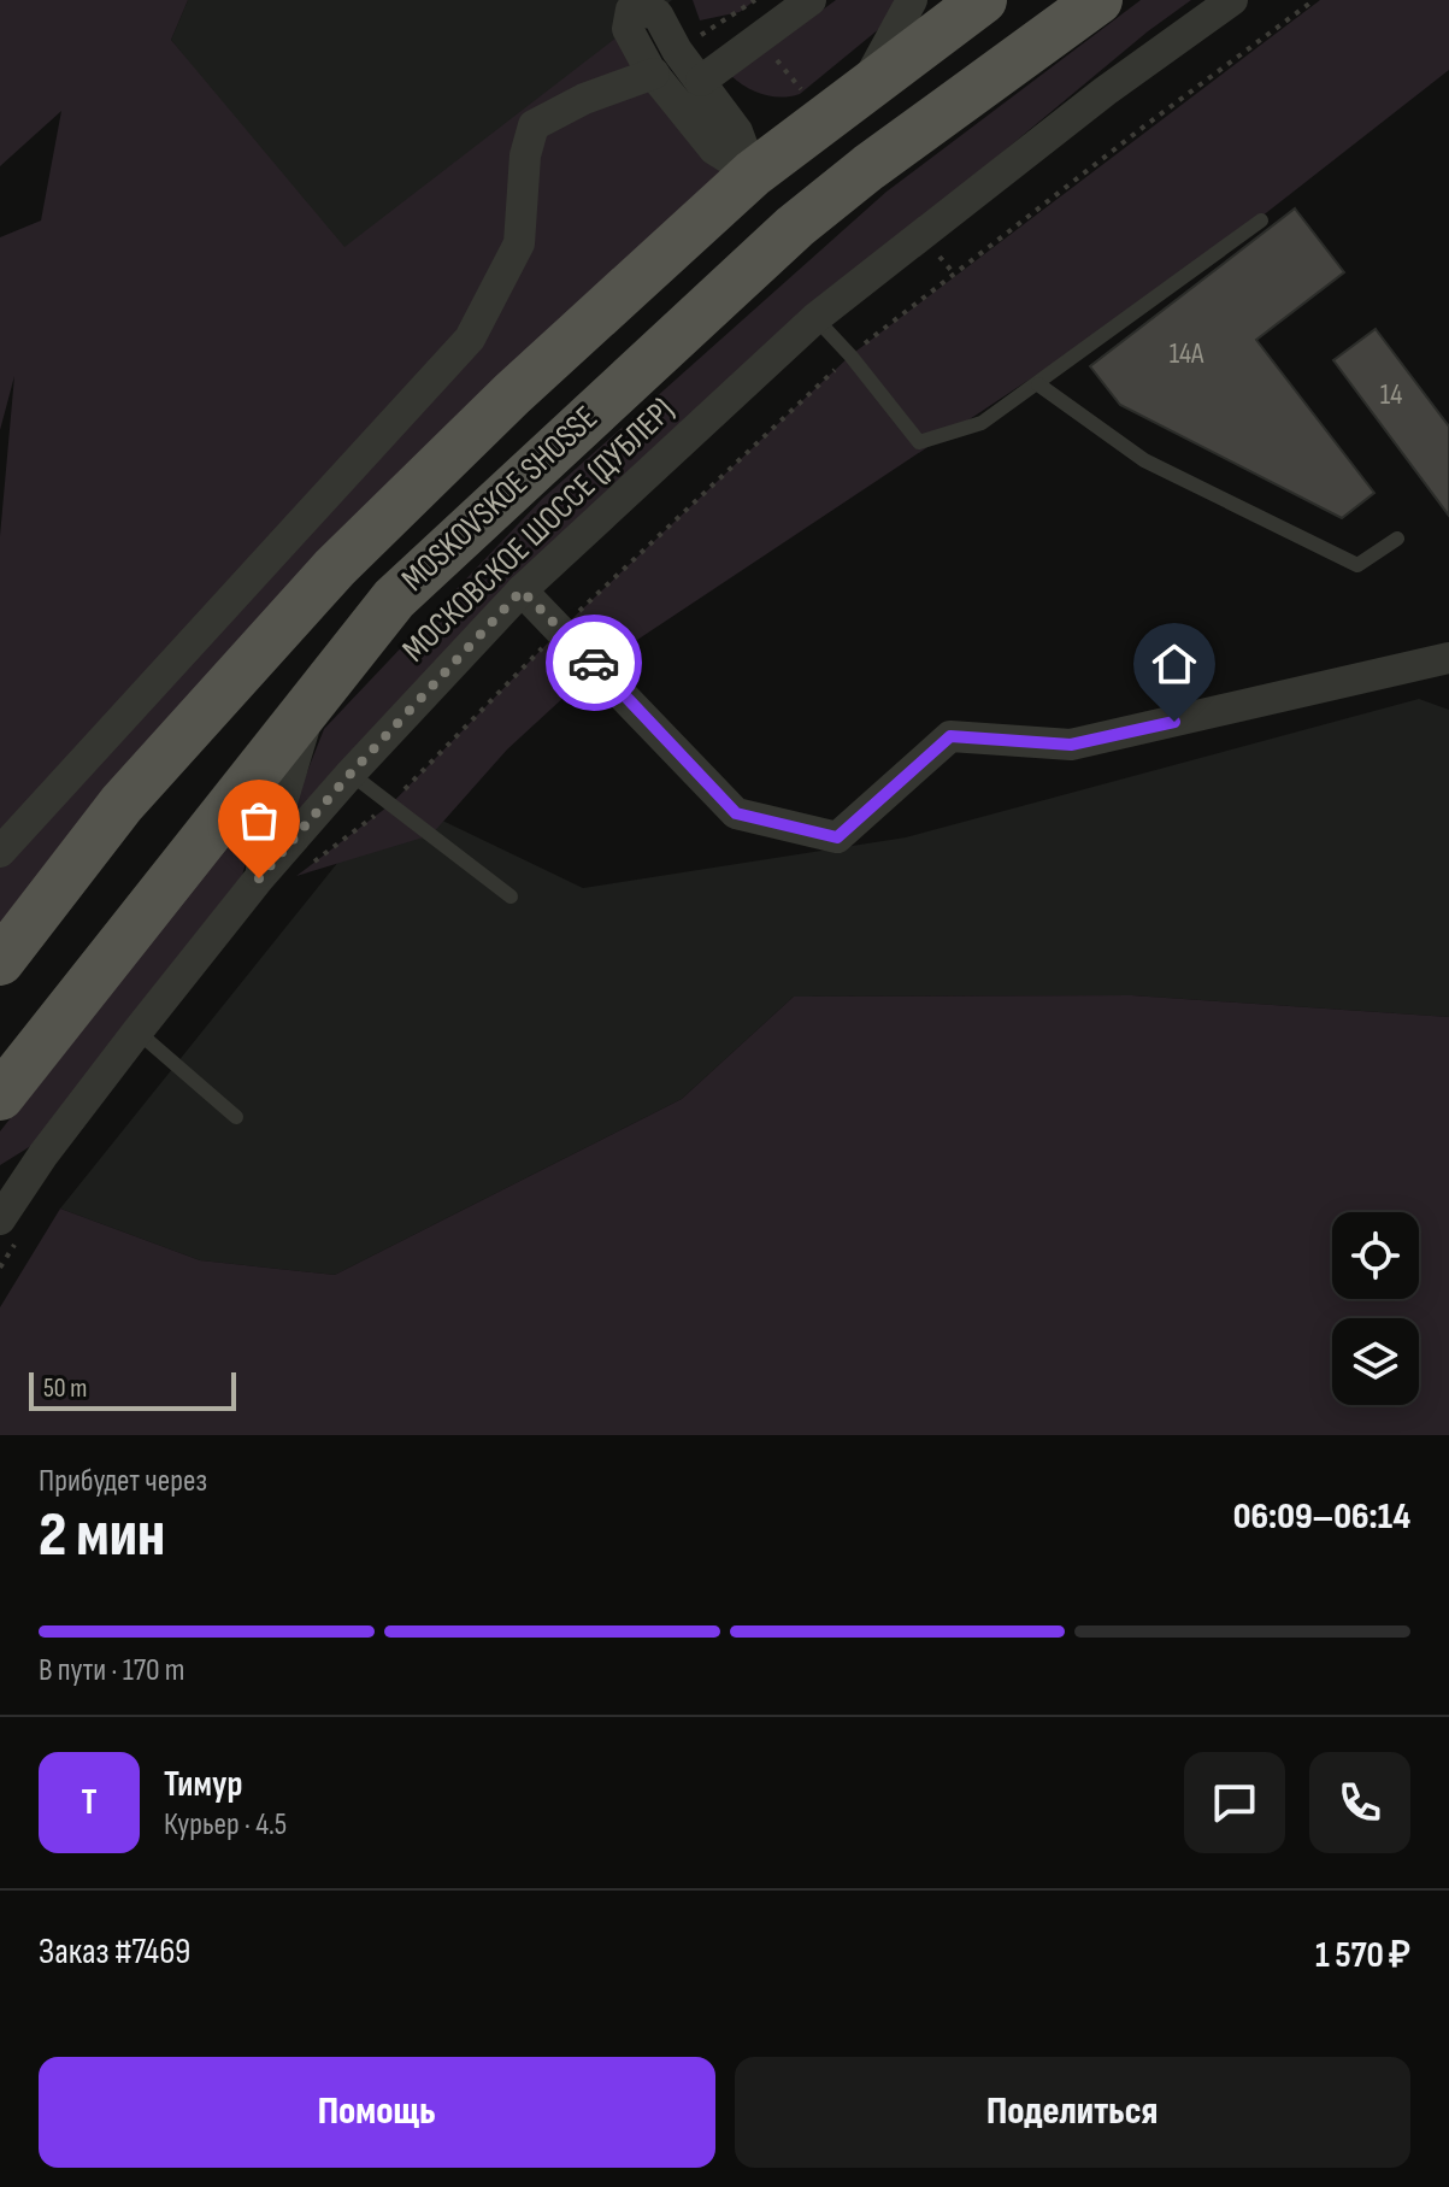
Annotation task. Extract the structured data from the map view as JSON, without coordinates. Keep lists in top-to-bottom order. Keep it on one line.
{"streets":{"main road":["MOSKOVSKOE SHOSSE"],"street":["МОСКОВСКОЕ ШОССЕ (ДУБЛЕР)"]},"house_numbers":["14А","14"],"scale_bar":"50 m","page":{"scale":"50 m","heading":["2 мин","Прибудет через","06:09–06:14"],"panel":["Тимур","Курьер · 4.5","Заказ #7469","1 570 ₽"],"bar":"В пути · 170 m","round":"Т","buttons":["Помощь","Поделиться"]}}
